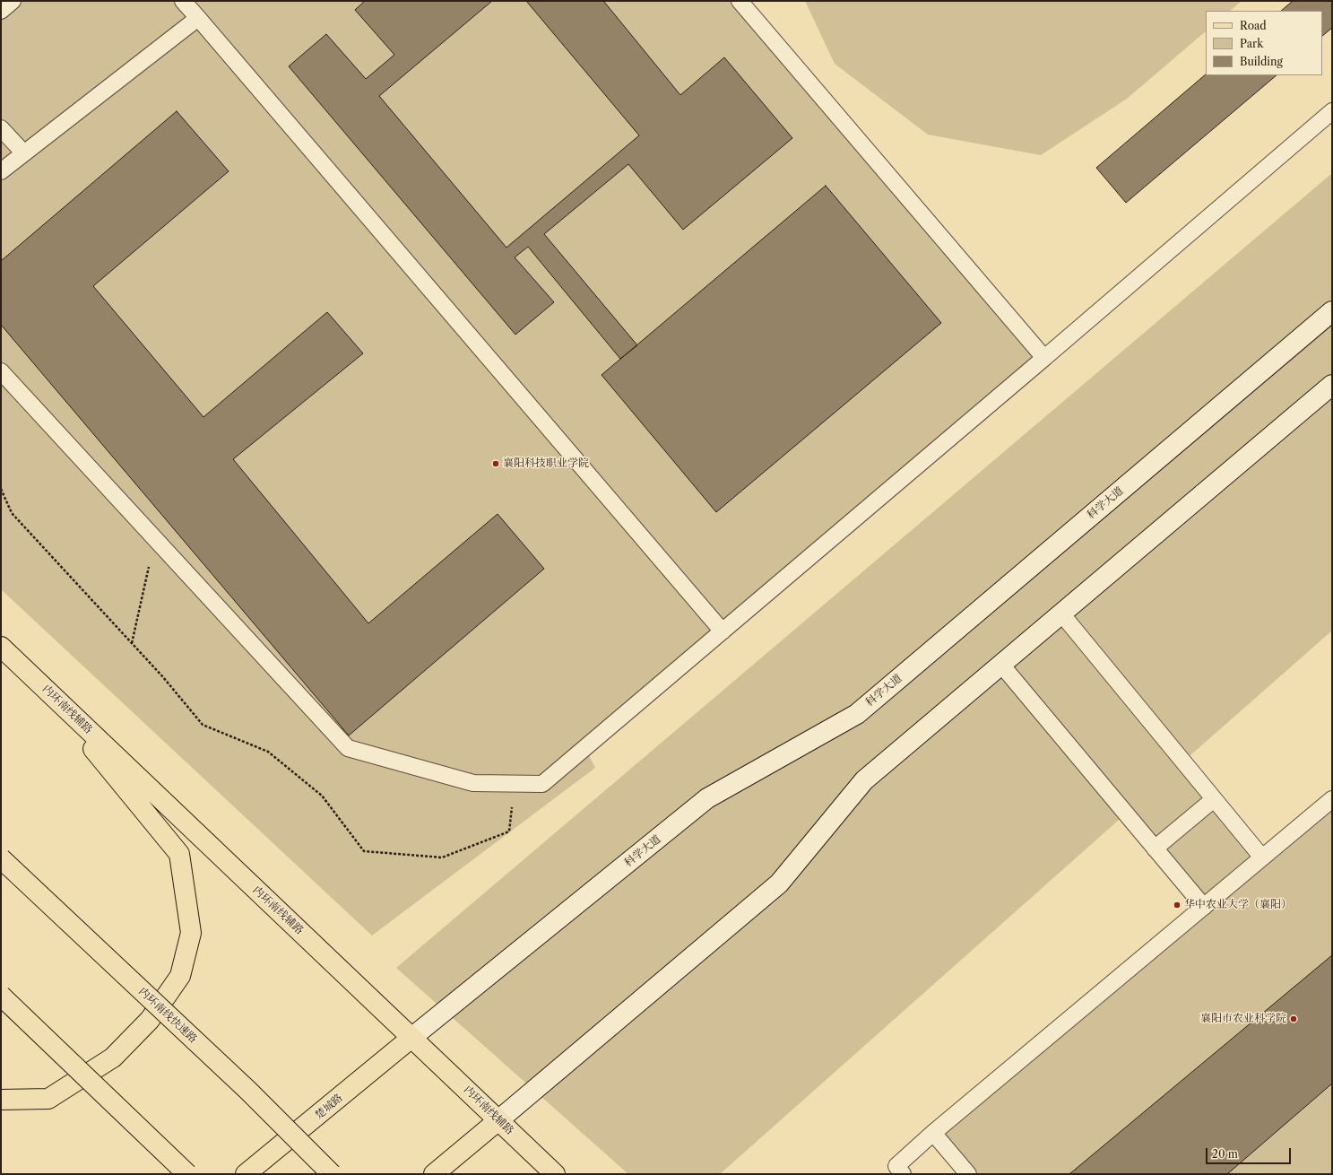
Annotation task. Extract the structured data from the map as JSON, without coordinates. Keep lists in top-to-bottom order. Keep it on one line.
{"streets":{"main road":["科学大道","内环南线辅路","内环南线快速路","楚城路"]},"crossings":[["科学大道","内环南线辅路"],["科学大道","楚城路"],["内环南线辅路","楚城路"]],"places":["襄阳科技职业学院","华中农业大学（襄阳）","襄阳市农业科学院"],"legend":["Road","Park","Building"],"scale_bar":"20 m"}
